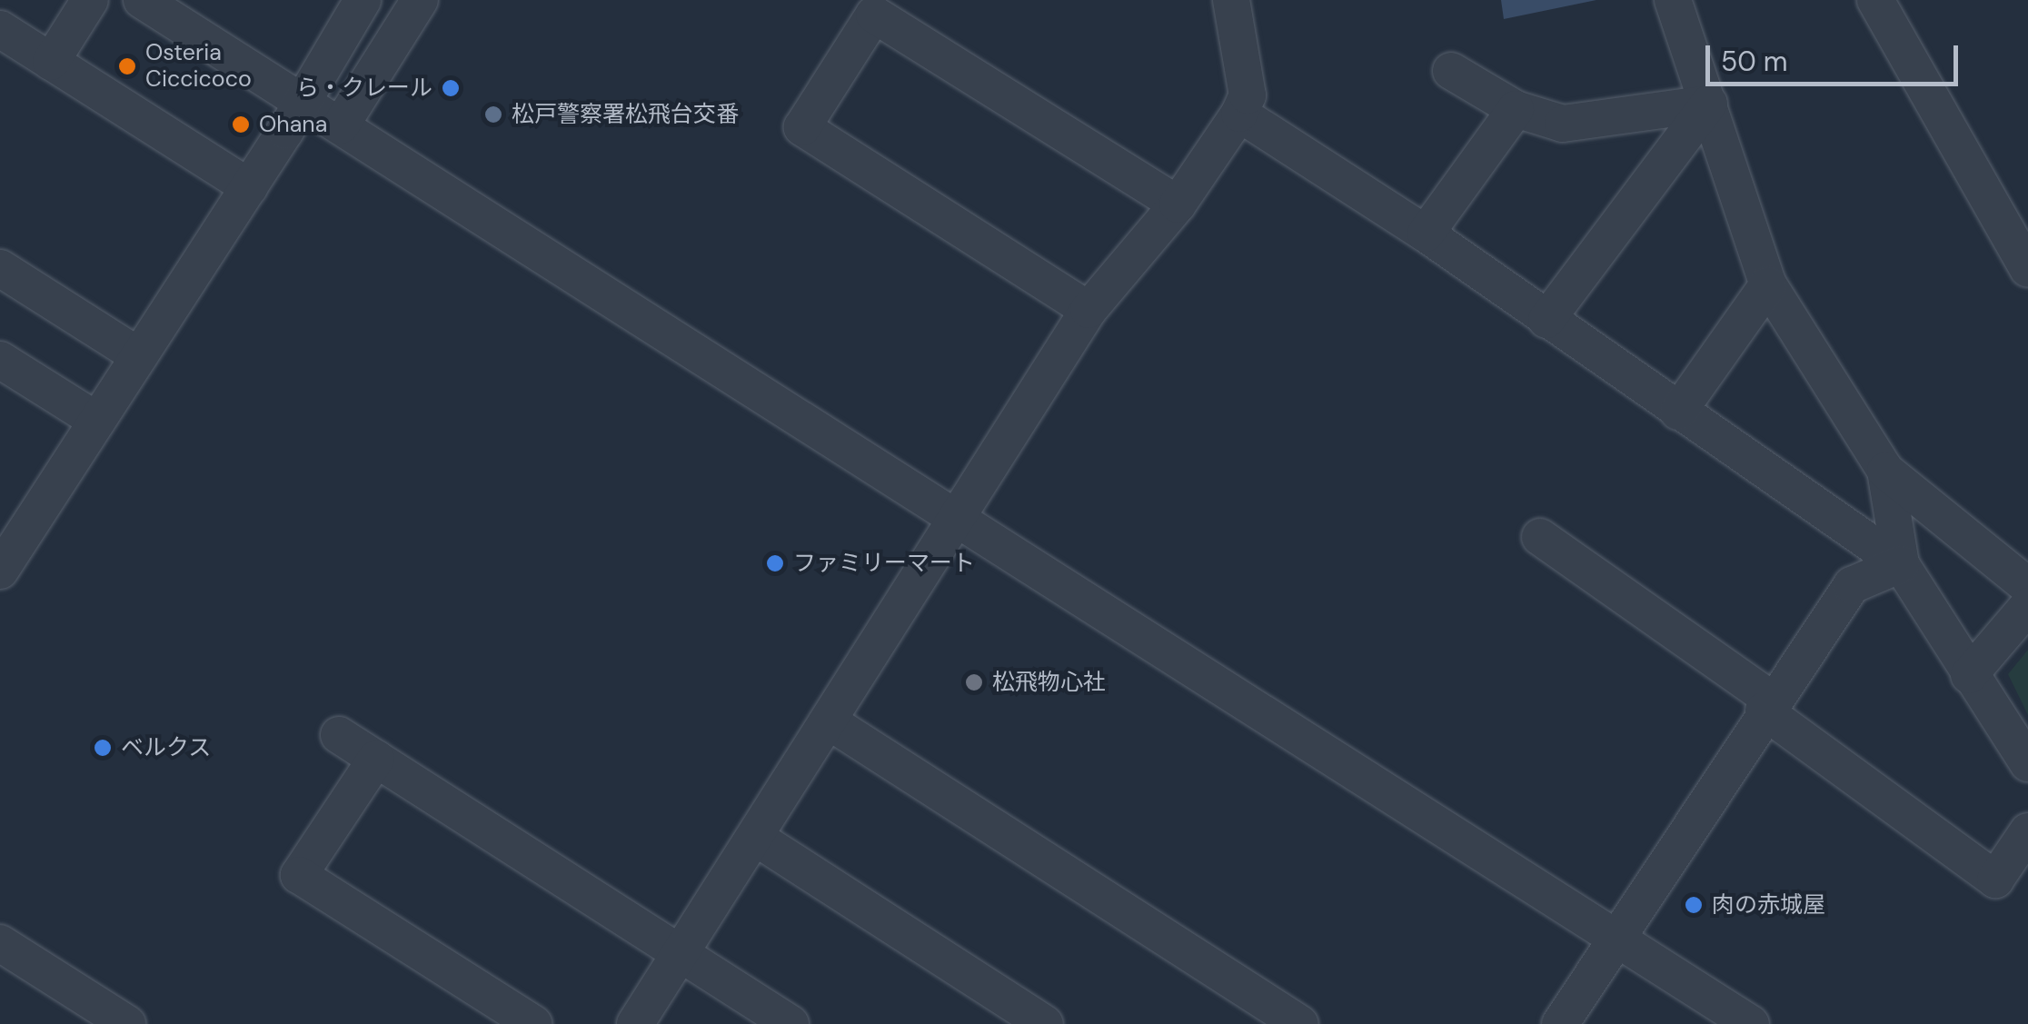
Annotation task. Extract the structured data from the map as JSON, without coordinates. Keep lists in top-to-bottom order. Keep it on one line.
{"places":["Osteria Ciccicoco","ら・クレール","松戸警察署松飛台交番","Ohana","ファミリーマート","松飛物心社","ベルクス","肉の赤城屋"],"scale_bar":"50 m"}
